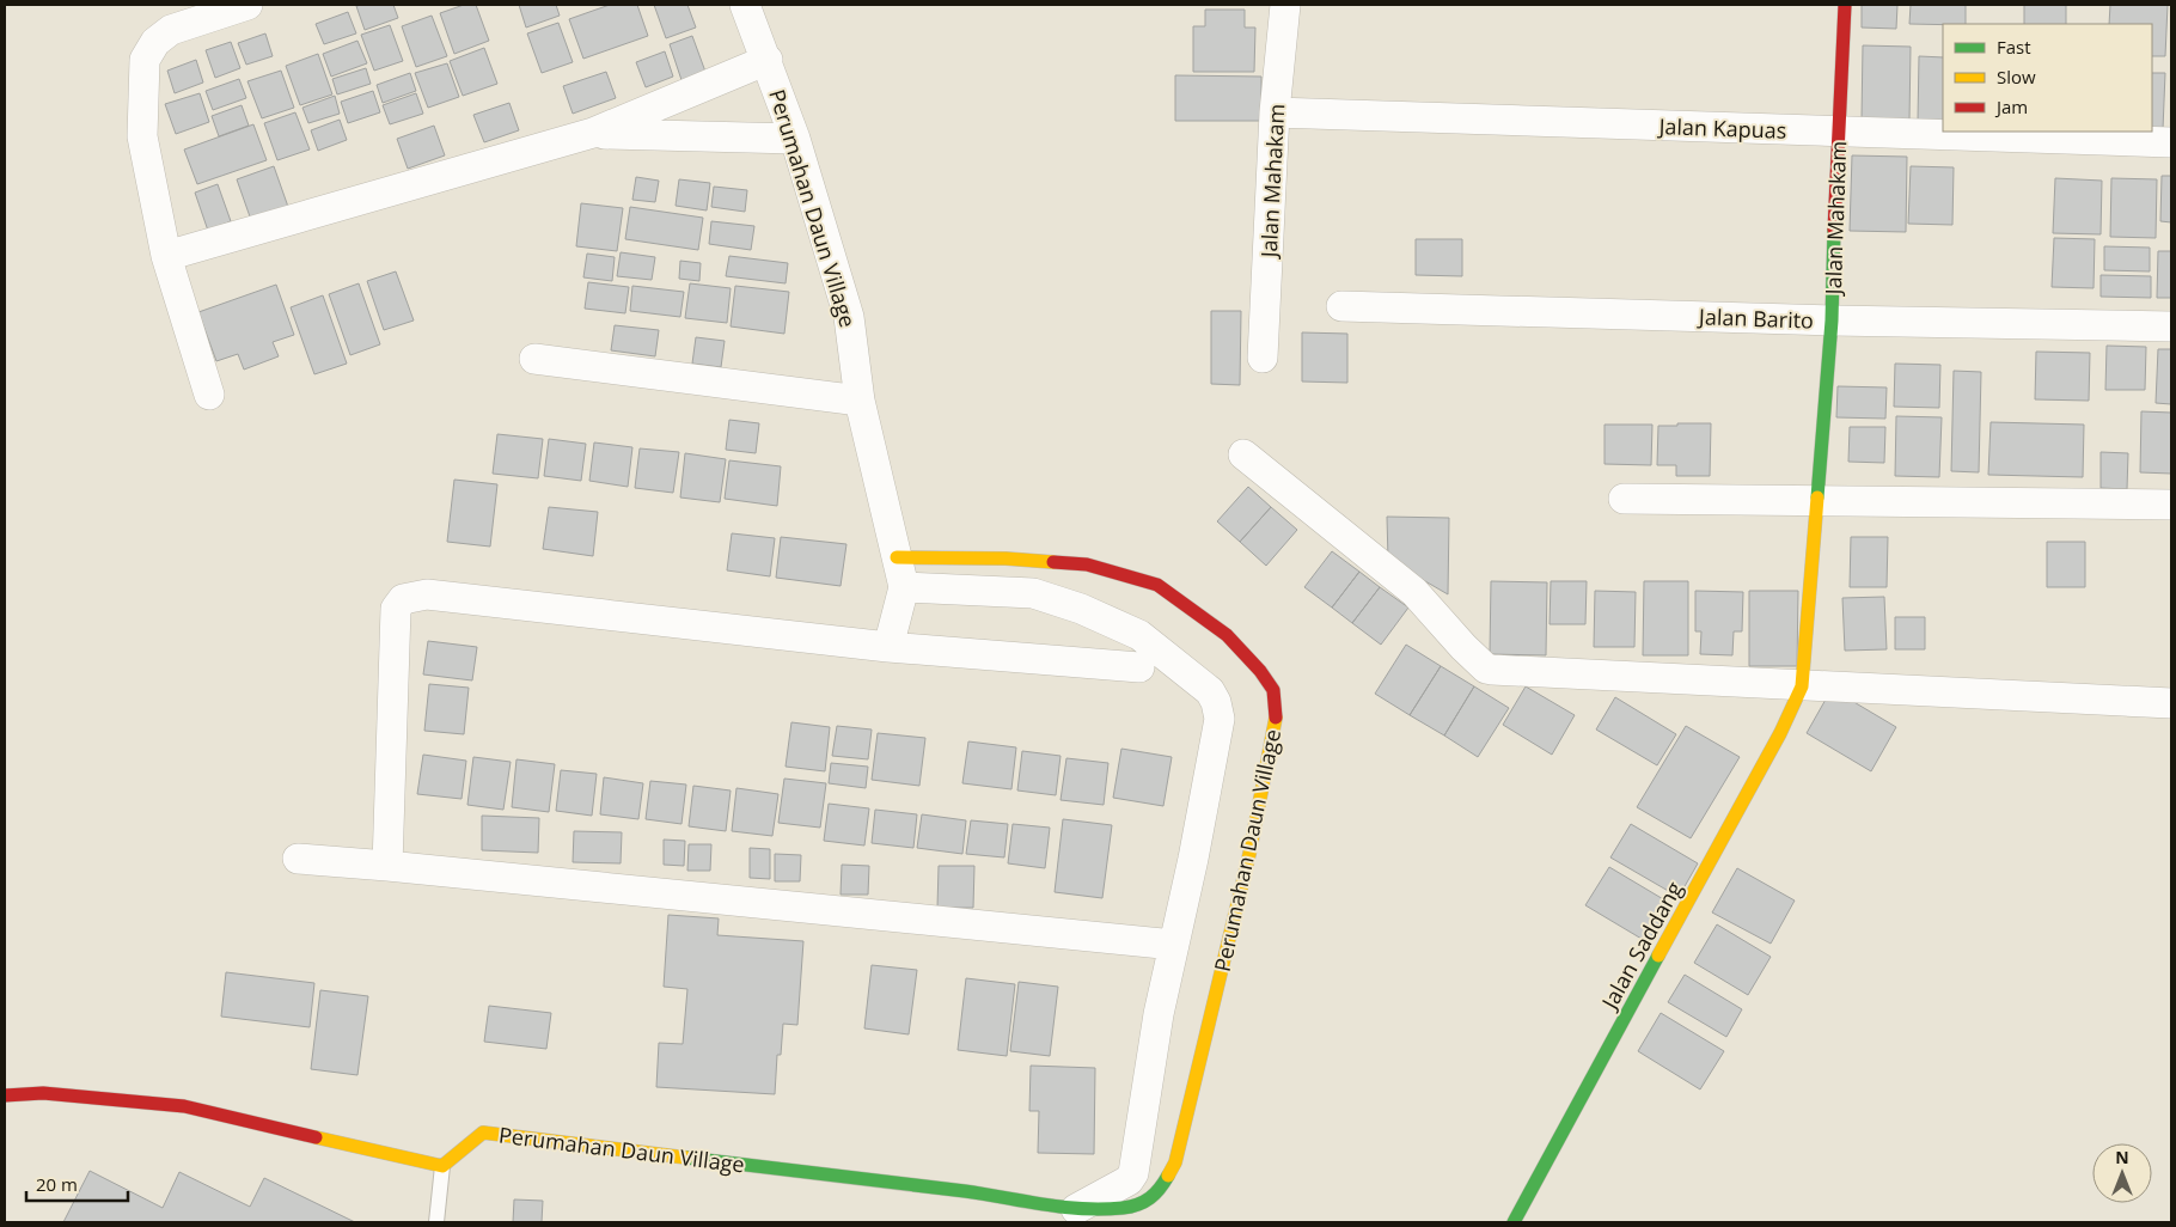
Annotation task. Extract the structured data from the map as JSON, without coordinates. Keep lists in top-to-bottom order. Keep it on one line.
{"streets":{"street":["Jalan Kapuas","Jalan Mahakam","Perumahan Daun Village","Jalan Barito","Jalan Saddang"]},"crossings":[["Jalan Kapuas","Jalan Mahakam"],["Jalan Mahakam","Jalan Barito"],["Jalan Mahakam","Jalan Saddang"]],"legend":["Fast","Slow","Jam"],"scale_bar":"20 m","north":"top"}
